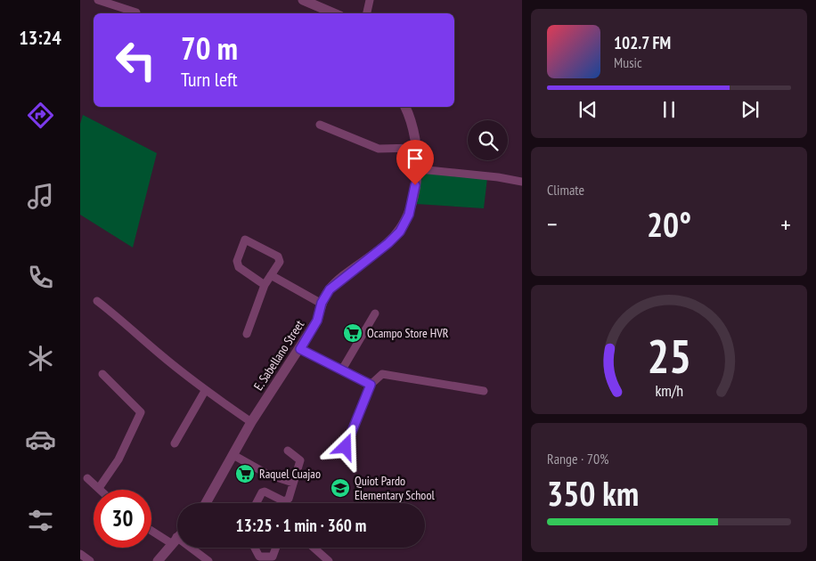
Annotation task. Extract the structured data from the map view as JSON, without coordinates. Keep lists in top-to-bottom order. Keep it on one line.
{"streets":{"street":["E. Sabellano Street"]},"places":{"supermarket":["Ocampo Store HVR","Raquel Cuajao"],"school or university":["Quiot Pardo Elementary School"]},"page":{"tabs":"13:24","turn":["70 m","Turn left"],"song":["102.7 FM","Music"],"tile":["Climate",["Range · 70%","350 km"]],"heat":["−","20°","+"],"limit":"30","trip":"13:25 · 1 min · 360 m","gauge":["25","km/h"]}}
